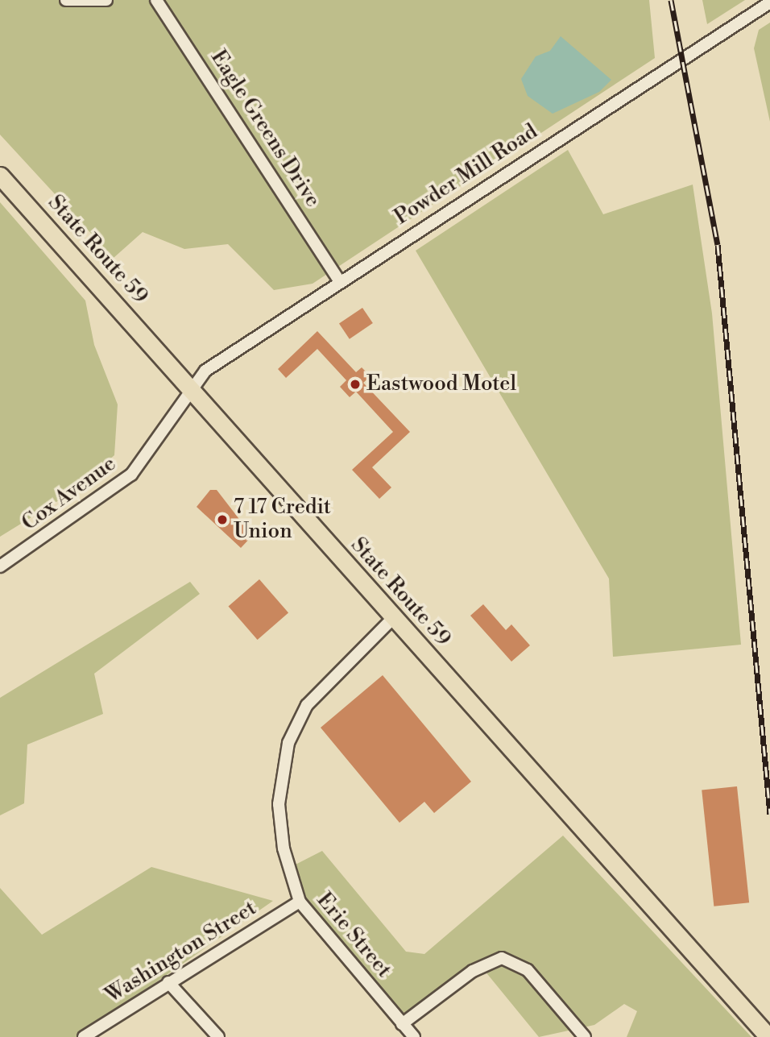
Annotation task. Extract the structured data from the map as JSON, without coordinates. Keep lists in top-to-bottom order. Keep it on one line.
{"streets":{"main road":["State Route 59"],"street":["Eagle Greens Drive","Powder Mill Road","Cox Avenue","Erie Street","Washington Street"]},"crossings":[["Eagle Greens Drive","Powder Mill Road"],["Powder Mill Road","State Route 59"],["Powder Mill Road","Cox Avenue"],["State Route 59","Cox Avenue"],["State Route 59","Erie Street"],["Erie Street","Washington Street"]],"places":["Eastwood Motel","7 17 Credit Union"]}
